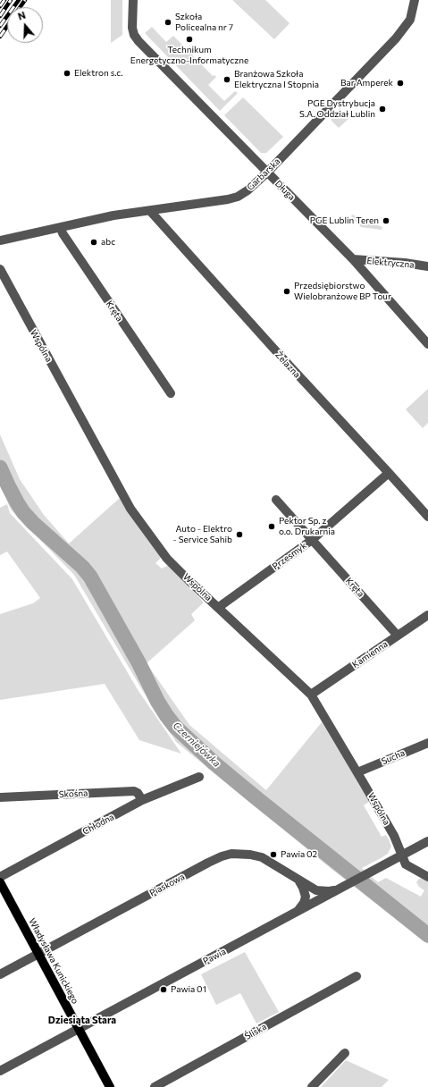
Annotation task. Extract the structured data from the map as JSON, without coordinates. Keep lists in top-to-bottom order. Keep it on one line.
{"streets":{"main road":["Władysława Kunickiego"],"street":["Garbarska","Długa","Elektryczna","Kręta","Wspólna","Żelazna","Przesmyk","Kamienna","Sucha","Skośna","Chłodna","Piaskowa","Pawia","Śliska"]},"crossings":[["Garbarska","Długa"],["Garbarska","Kręta"],["Garbarska","Żelazna"],["Długa","Elektryczna"],["Kręta","Przesmyk"],["Kręta","Kamienna"],["Wspólna","Przesmyk"],["Wspólna","Kamienna"],["Wspólna","Sucha"],["Wspólna","Pawia"],["Żelazna","Przesmyk"],["Skośna","Chłodna"],["Piaskowa","Pawia"],["Piaskowa","Władysława Kunickiego"],["Pawia","Władysława Kunickiego"]],"districts":["Dziesiąta Stara"],"water":["Czerniejówka"],"places":["Szkoła Policealna nr 7","Technikum Energetyczno-Informatyczne","Elektron s.c.","Branżowa Szkoła Elektryczna I Stopnia","Bar Amperek","PGE Dystrybucja S.A. Oddział Lublin","PGE Lublin Teren","abc","Przedsiębiorstwo Wielobranżowe BP Tour","Pektor Sp. z o.o. Drukarnia","Auto - Elektro - Service Sahib","Pawia 02","Pawia 01"],"north":"top"}
